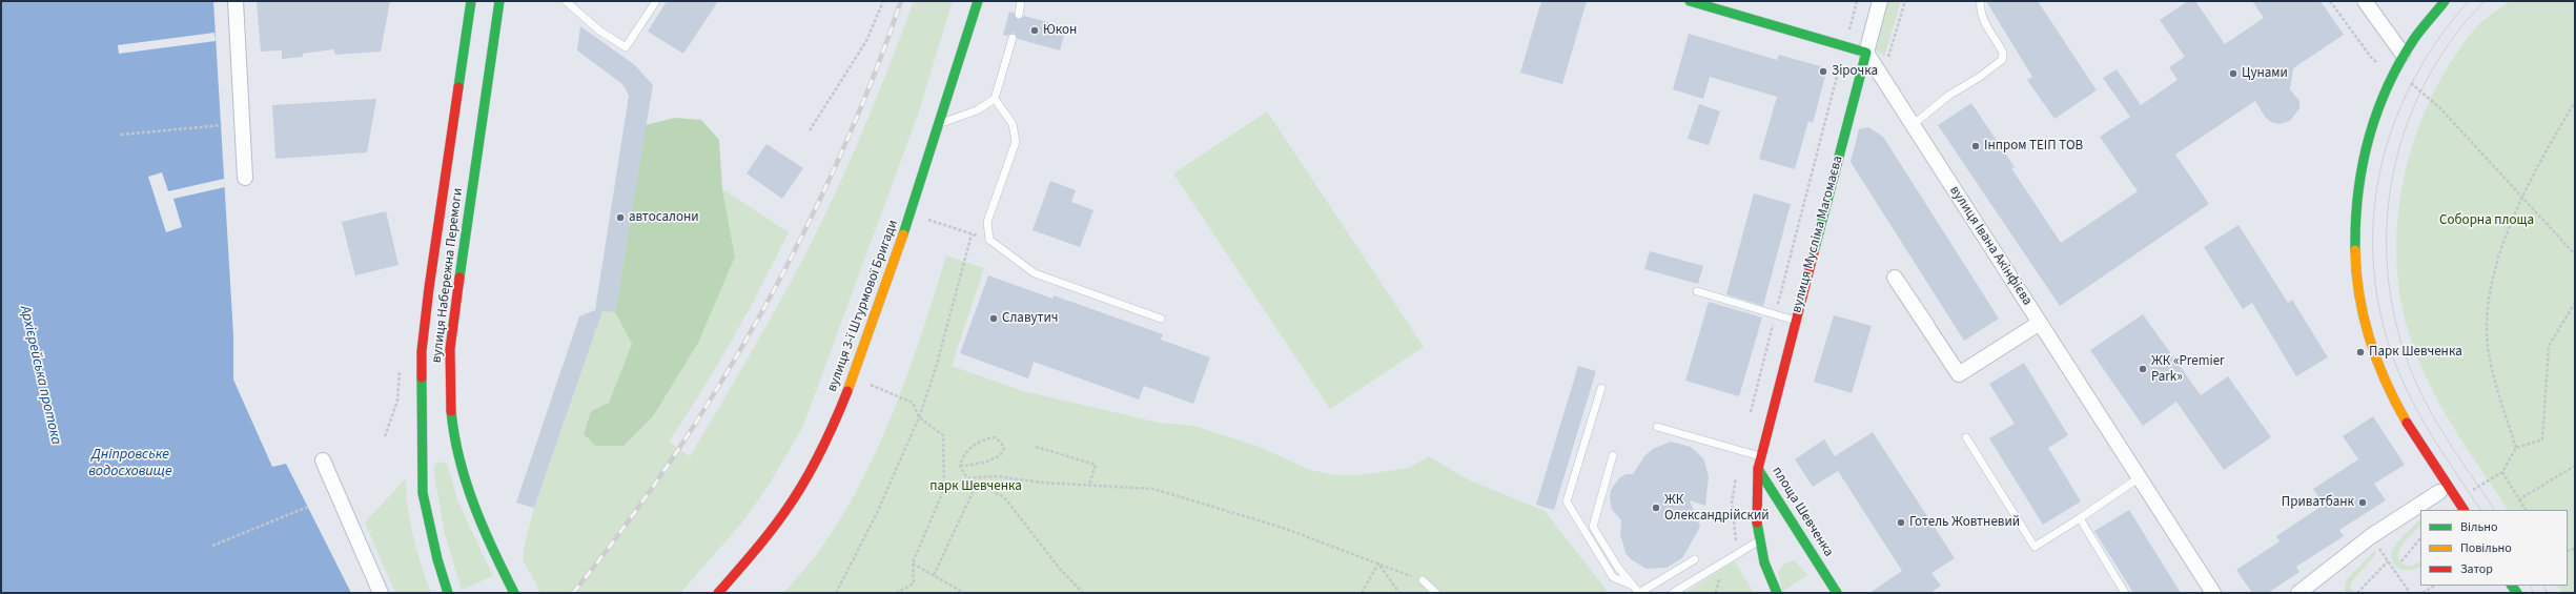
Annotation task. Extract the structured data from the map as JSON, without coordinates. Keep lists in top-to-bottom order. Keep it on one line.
{"streets":{"main road":["вулиця Мусліма Магомаєва","вулиця Набережна Перемоги","вулиця 3-ї Штурмової Бригади","площа Шевченка"],"street":["вулиця Івана Акінфієва"]},"crossings":[["вулиця Мусліма Магомаєва","вулиця Івана Акінфієва"],["вулиця Мусліма Магомаєва","площа Шевченка"]],"water":["Архієрейська протока","Дніпровське водосховище"],"parks":["Соборна площа","парк Шевченка"],"places":["Юкон","Зірочка","Цунами","Інпром ТЕІП ТОВ","автосалони","Славутич","Парк Шевченка","ЖК «Premier Park»","Приватбанк","ЖК Олександрійский","Готель Жовтневий"],"legend":["Вільно","Повільно","Затор"]}
